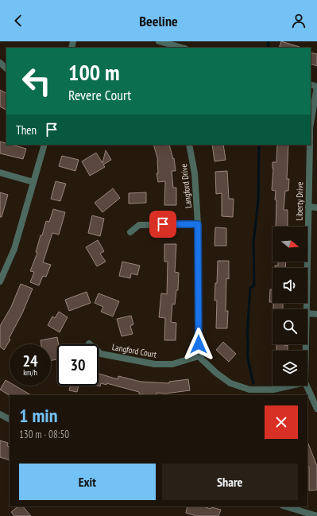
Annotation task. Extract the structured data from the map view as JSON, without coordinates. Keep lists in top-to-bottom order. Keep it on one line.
{"streets":{"street":["Langford Drive","Liberty Drive","Langford Court"]},"crossings":[["Langford Drive","Langford Court"]],"north":"right","page":{"header":"Beeline","turn":["100 m","Revere Court"],"then":"Then","speed":"24 km/h","limit":"30","heading":["1 min","130 m · 08:50"],"buttons":["Exit","Share"]}}
